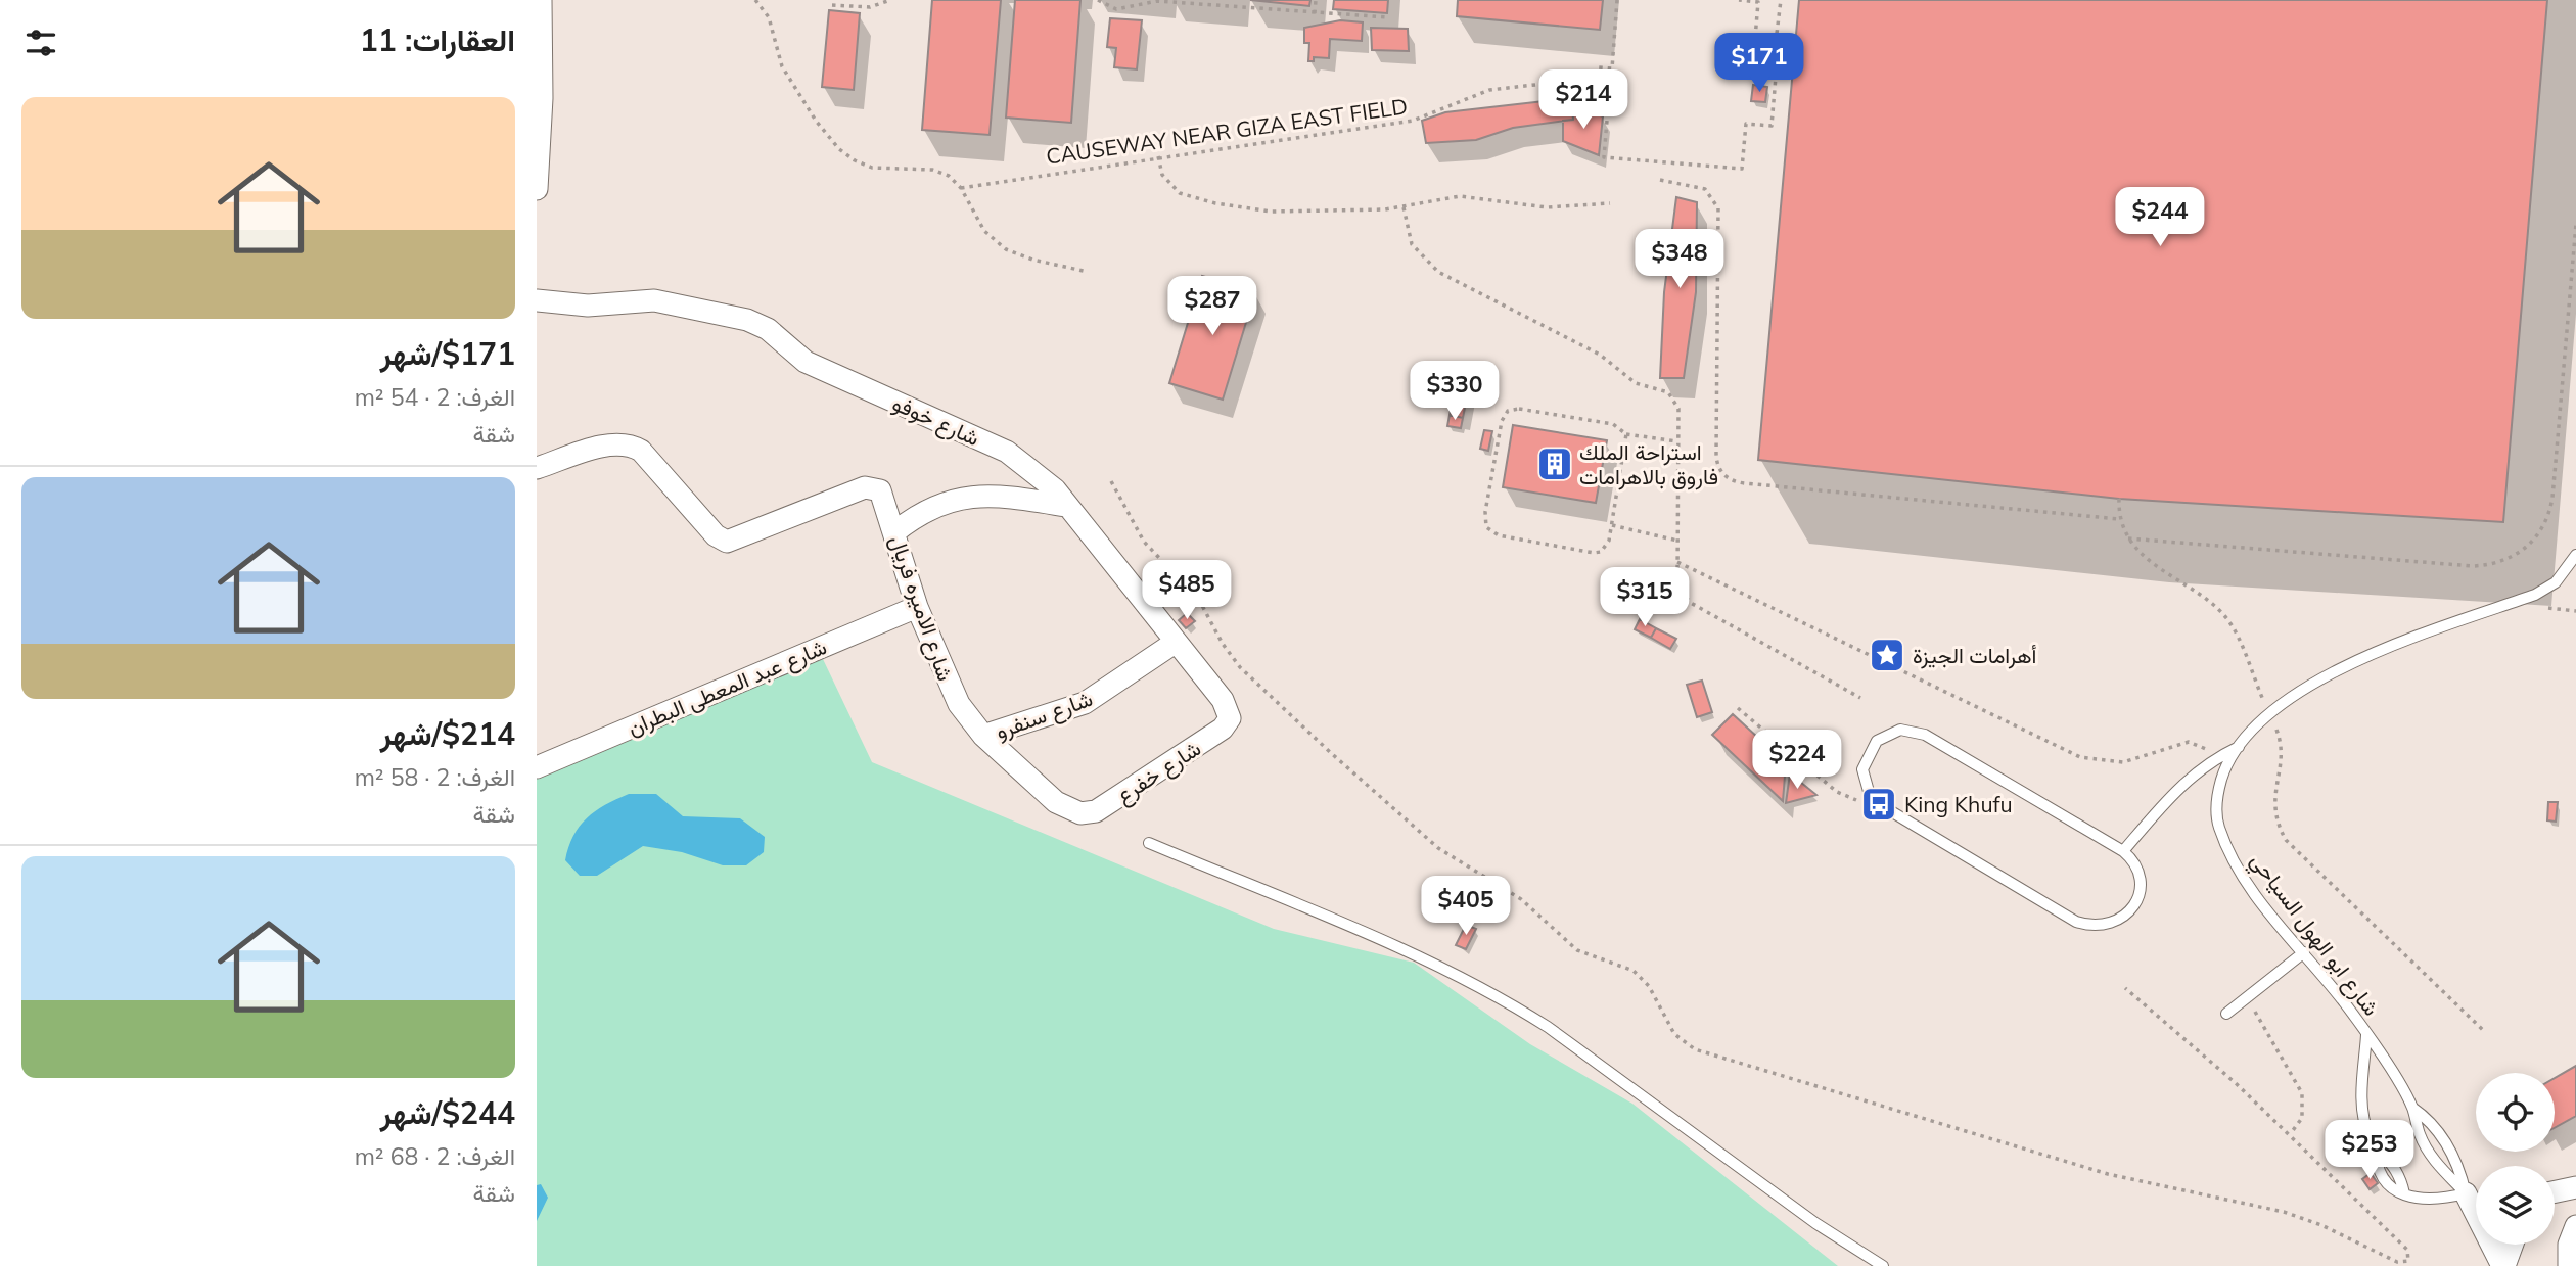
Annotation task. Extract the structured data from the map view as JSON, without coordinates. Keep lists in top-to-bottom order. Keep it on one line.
{"streets":{"street":["شارع خوفو","شارع الاميره فريال","شارع عبد المعطى البطران","شارع سنفرو","شارع خفرع"],"lane":["شارع ابو الهول السياحي"],"path":["CAUSEWAY NEAR GIZA EAST FIELD"]},"crossings":[["شارع خوفو","شارع سنفرو"],["شارع خوفو","شارع خفرع"],["شارع الاميره فريال","شارع عبد المعطى البطران"],["شارع الاميره فريال","شارع سنفرو"],["شارع الاميره فريال","شارع خفرع"]],"places":{"building":["استراحة الملك فاروق بالاهرامات"],"place":["أهرامات الجيزة"],"bus stop":["King Khufu"]},"page":{"heading":"العقارات: 11","price":["$171","$214","$244","$348","$287","$330","$485","$315","$224","$405","$253"],"list":[{"name":"$171/شهر","note":"الغرف: 2 · 54 m² · شقة"},{"name":"$214/شهر","note":"الغرف: 2 · 58 m² · شقة"},{"name":"$244/شهر","note":"الغرف: 2 · 68 m² · شقة"}]}}
